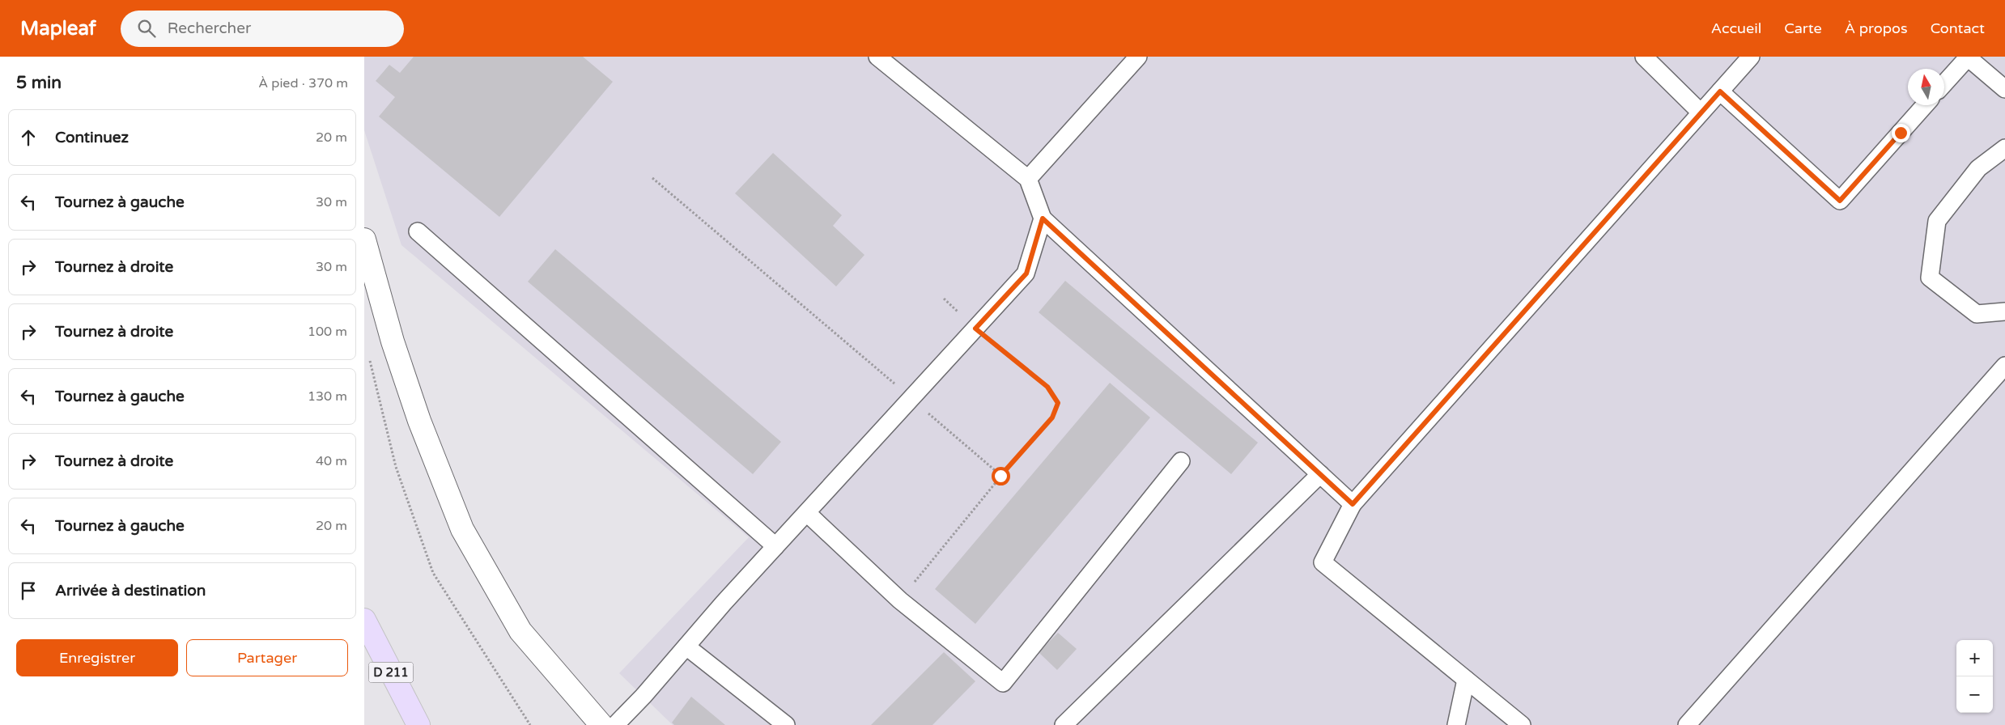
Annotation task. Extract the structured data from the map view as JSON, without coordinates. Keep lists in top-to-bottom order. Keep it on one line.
{"streets":{"main road":["D 211"]},"north":"top","page":{"header":"Mapleaf","search":"Rechercher","nav":["Accueil","Carte","À propos","Contact"],"heading":["5 min","À pied · 370 m"],"list":[["Continuez","20 m"],["Tournez à gauche","30 m"],["Tournez à droite","30 m"],["Tournez à droite","100 m"],["Tournez à gauche","130 m"],["Tournez à droite","40 m"],["Tournez à gauche","20 m"],"Arrivée à destination"],"buttons":["Enregistrer","Partager"],"map_buttons":["+","−"]}}
